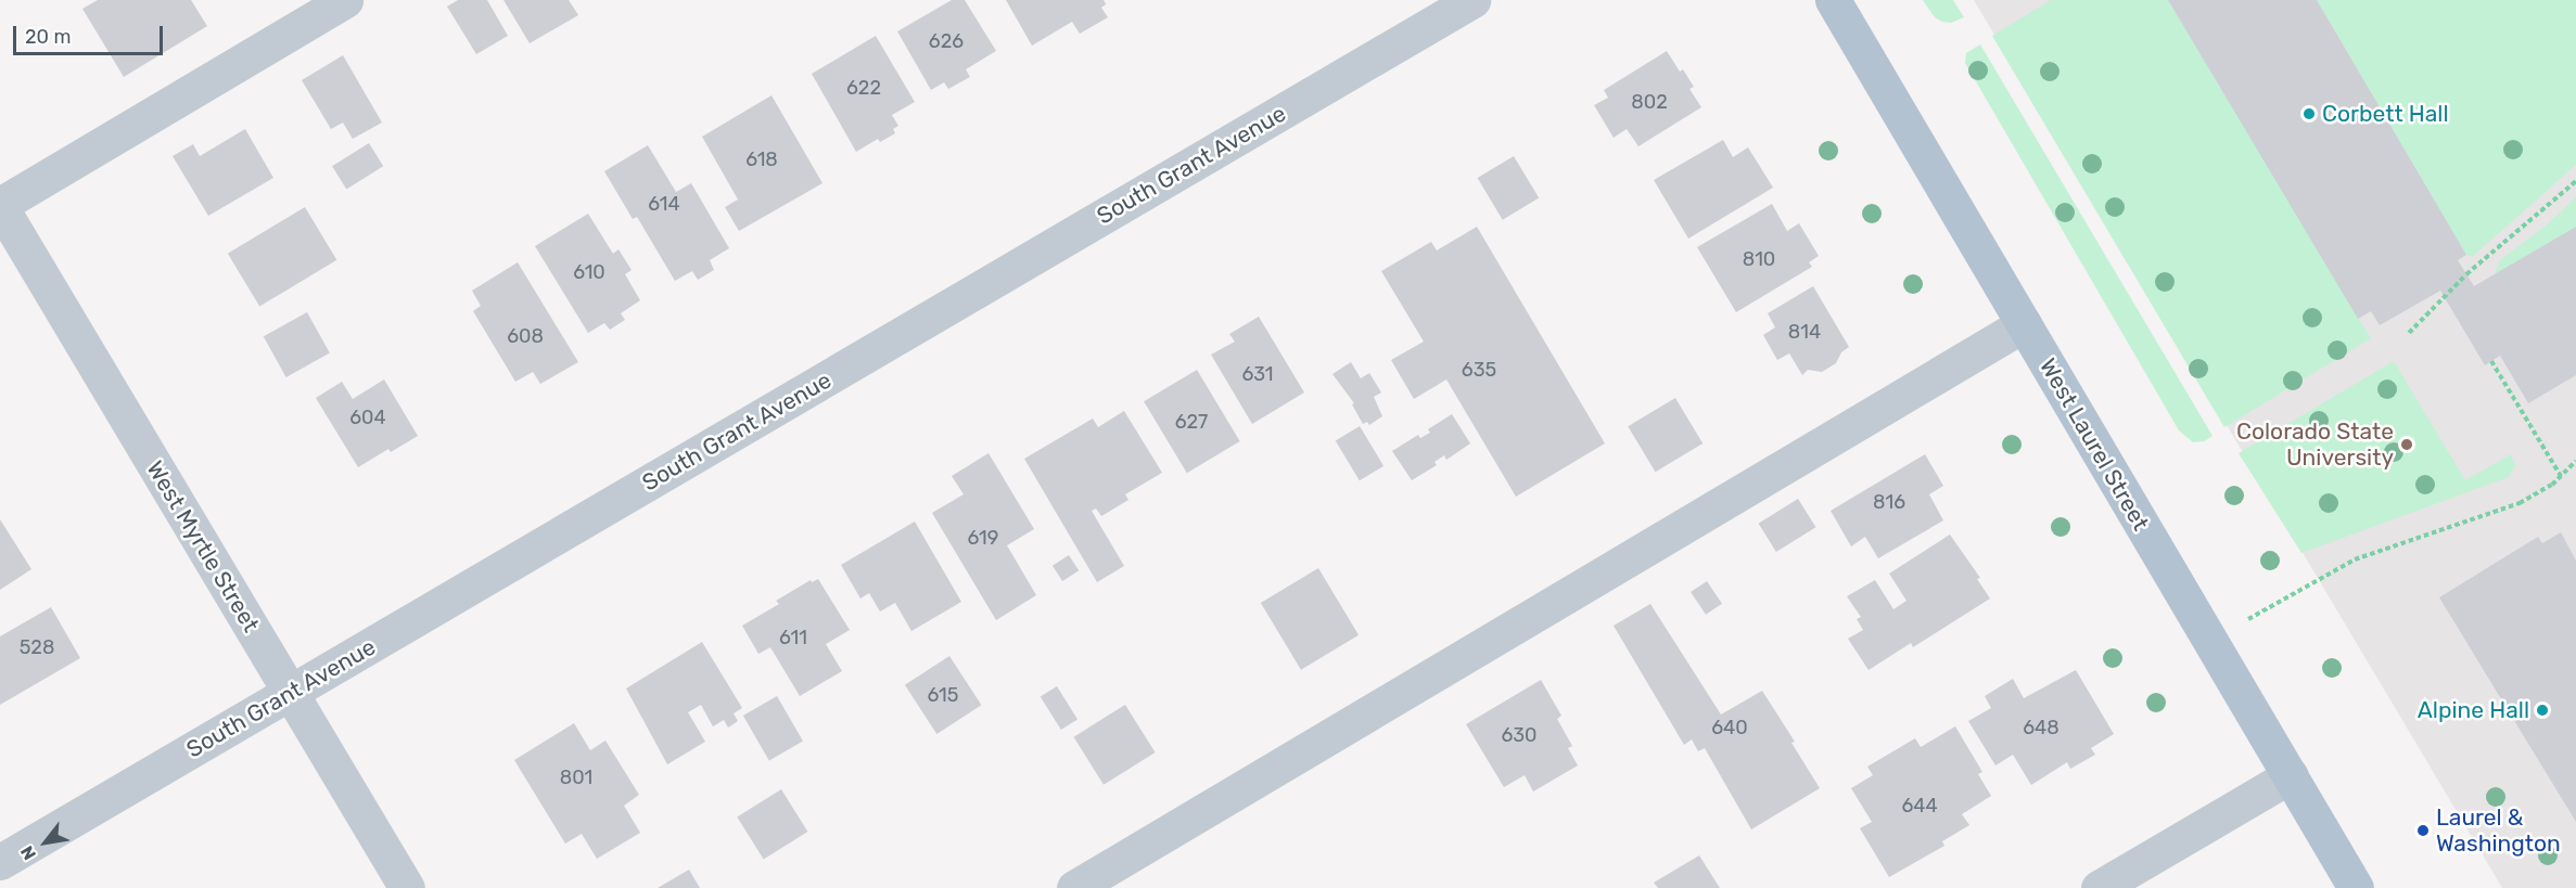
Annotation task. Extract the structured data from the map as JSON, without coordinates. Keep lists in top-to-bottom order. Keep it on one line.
{"streets":{"main road":["West Laurel Street"],"street":["South Grant Avenue","West Myrtle Street"]},"crossings":[["South Grant Avenue","West Myrtle Street"]],"places":["Corbett Hall","Colorado State University","Alpine Hall","Laurel & Washington"],"house_numbers":["626","622","802","618","614","810","610","814","608","635","631","604","627","816","619","611","528","615","640","648","630","801","644"],"scale_bar":"20 m","north":"bottom left"}
